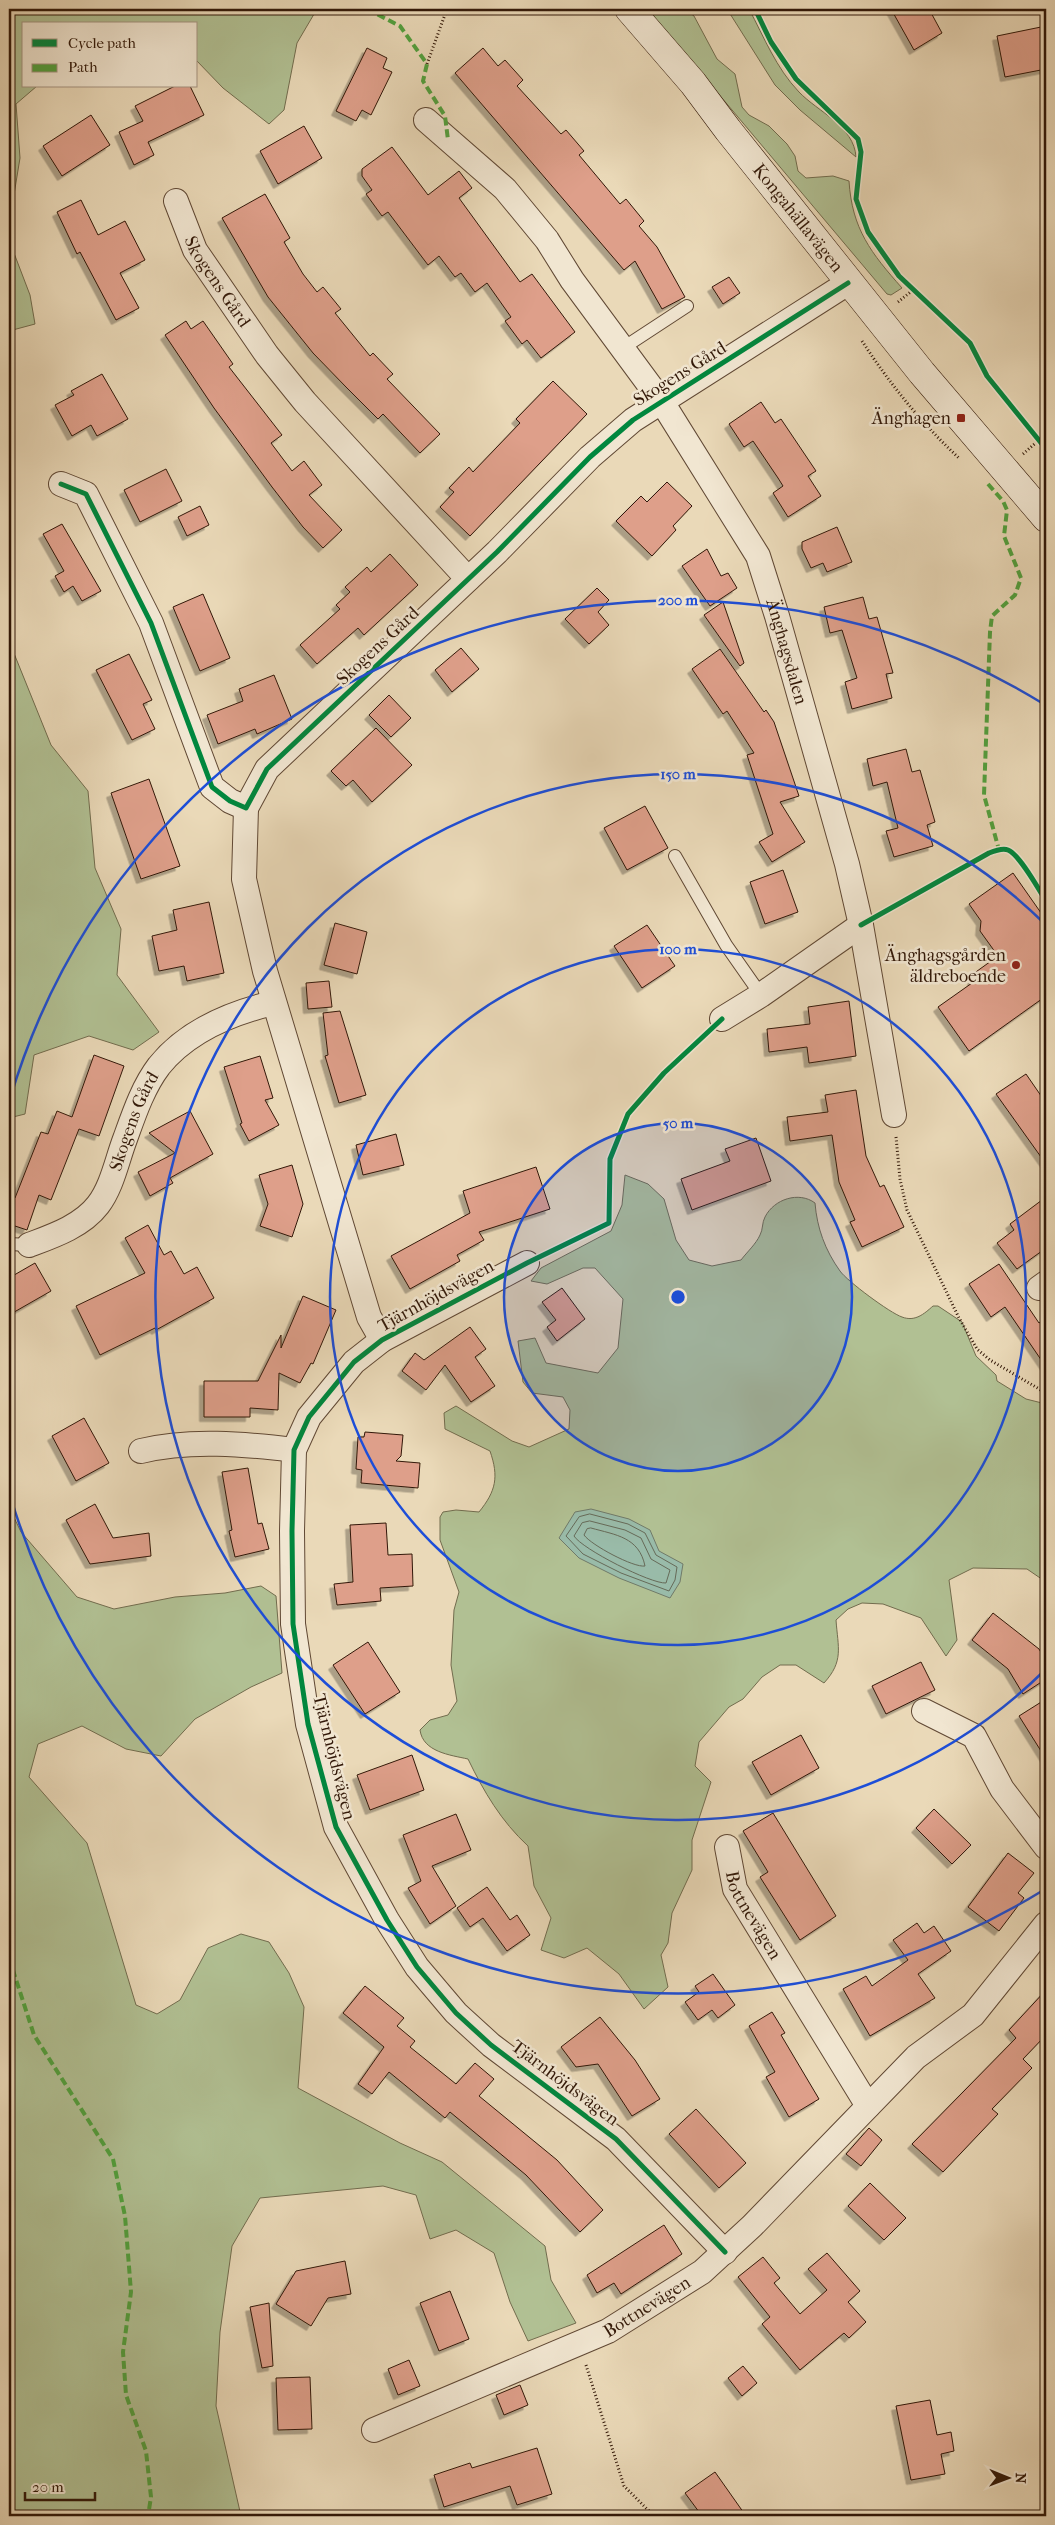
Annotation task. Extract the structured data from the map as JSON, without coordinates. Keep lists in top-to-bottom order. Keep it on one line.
{"streets":{"street":["Kongahällavägen","Skogens Gård","Änghagsdalen","Tjärnhöjdsvägen","Bottnevägen"]},"crossings":[["Kongahällavägen","Skogens Gård"],["Skogens Gård","Änghagsdalen"],["Skogens Gård","Tjärnhöjdsvägen"],["Tjärnhöjdsvägen","Bottnevägen"]],"places":{"transit":["Änghagen"],"other":["Änghagsgården äldreboende"]},"legend":["Cycle path","Path"],"scale_bar":"20 m","north":"right","rings":["200 m","150 m","100 m","50 m"]}
